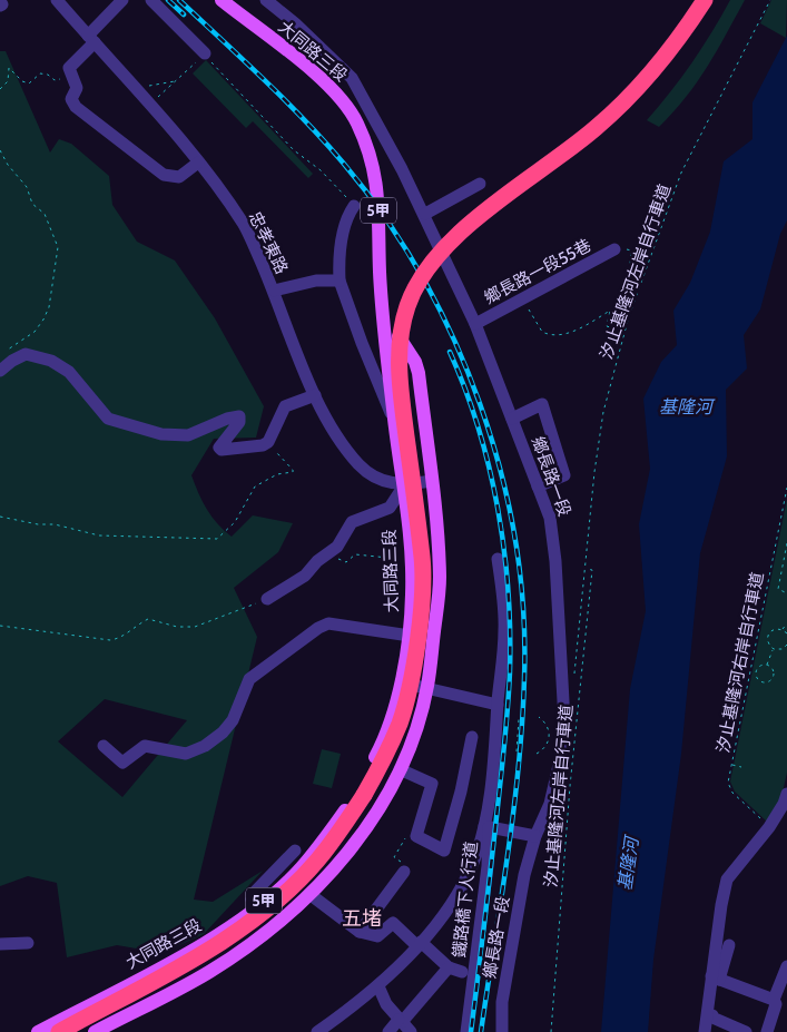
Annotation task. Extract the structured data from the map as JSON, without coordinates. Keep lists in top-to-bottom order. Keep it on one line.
{"streets":{"main road":["大同路三段","5甲"],"street":["忠孝東路","鄉長路一段55巷","鄉長路一段","鐵路橋下人行道"],"path":["汐止基隆河左岸自行車道","汐止基隆河右岸自行車道"]},"crossings":[["大同路三段","忠孝東路"],["鄉長路一段55巷","鄉長路一段"]],"districts":["五堵"],"water":["基隆河"]}
